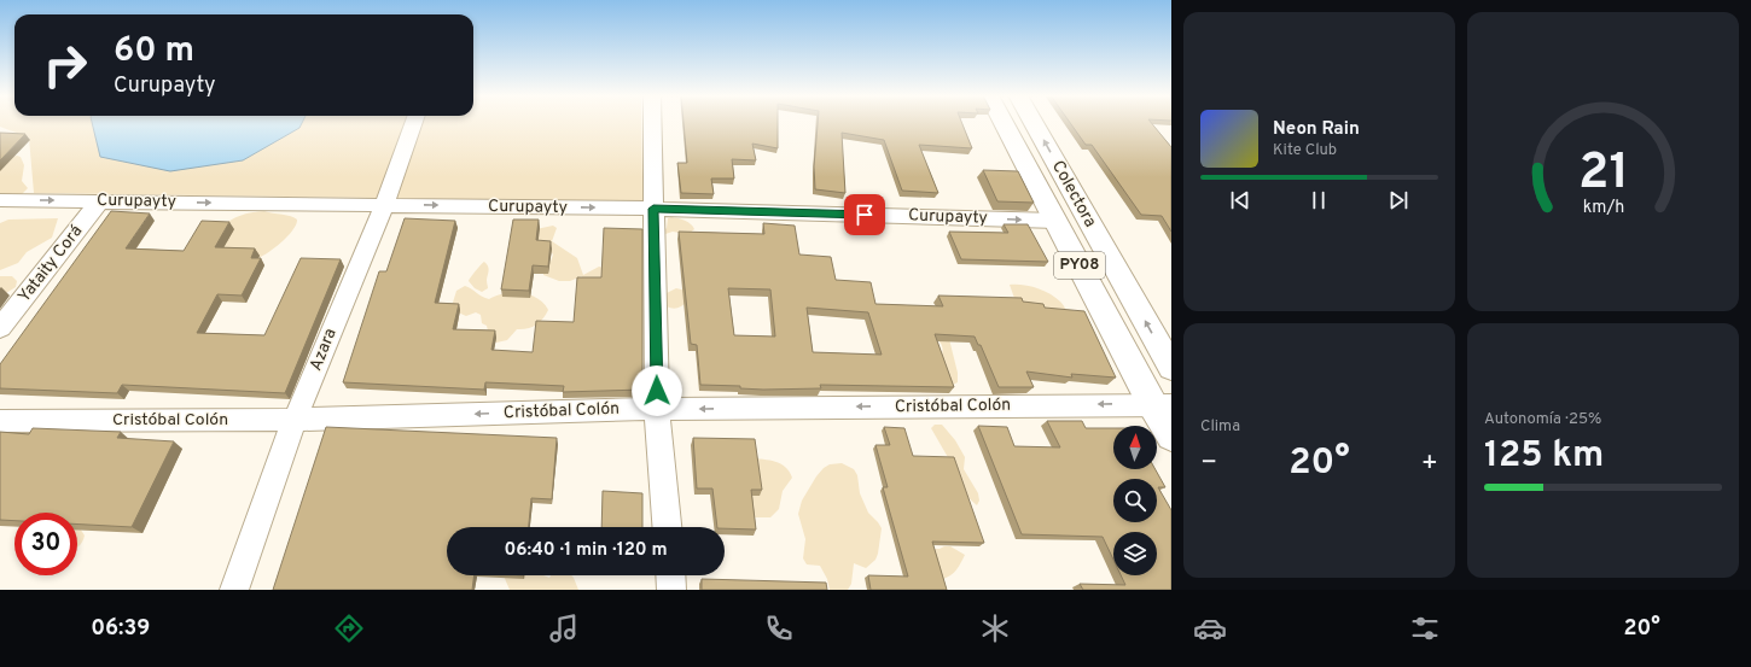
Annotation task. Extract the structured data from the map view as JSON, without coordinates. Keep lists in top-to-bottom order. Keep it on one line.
{"streets":{"main road":["Colectora","PY08"],"street":["Curupayty","Yataity Corá","Azara","Cristóbal Colón"]},"crossings":[["Curupayty","Yataity Corá"],["Curupayty","PY08"],["Curupayty","Azara"],["PY08","Cristóbal Colón"],["Azara","Cristóbal Colón"]],"one_way":["Curupayty","Cristóbal Colón"],"north":"top","page":{"turn":["60 m","Curupayty"],"song":["Neon Rain","Kite Club"],"tile":["Clima",["Autonomía · 25%","125 km"]],"heat":["−","20°","+"],"limit":"30","trip":"06:40 · 1 min · 120 m","tabs":["06:39","20°"],"gauge":["21","km/h"]}}
